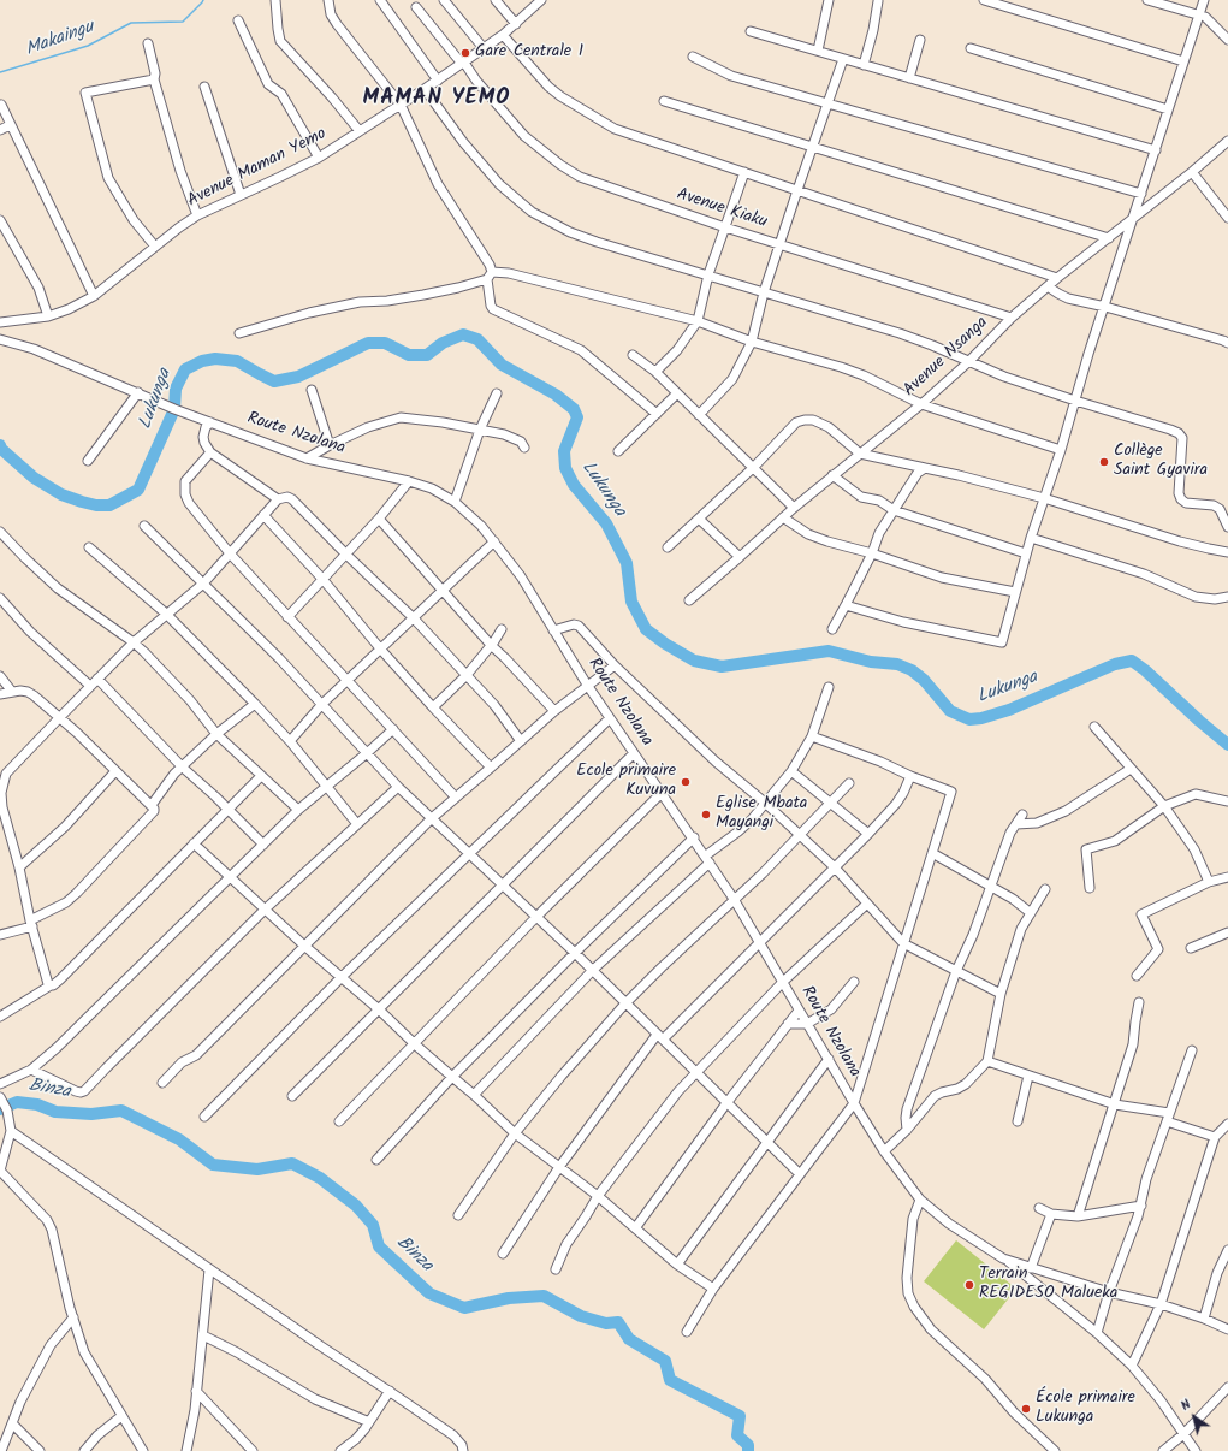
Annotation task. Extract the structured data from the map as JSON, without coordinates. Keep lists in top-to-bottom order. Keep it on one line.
{"streets":{"street":["Avenue Maman Yemo","Avenue Kiaku","Avenue Nsanga","Route Nzolana"]},"crossings":[["Avenue Maman Yemo","Avenue Kiaku"],["Avenue Kiaku","Avenue Nsanga"]],"districts":["MAMAN YEMO"],"water":["Makaingu","Lukunga","Binza"],"places":["Gare Centrale 1","Collège Saint Gyavira","Ecole primaire Kuvuna","Eglise Mbata Mayangi","Terrain REGIDESO Malueka","École primaire Lukunga"],"north":"top left"}
